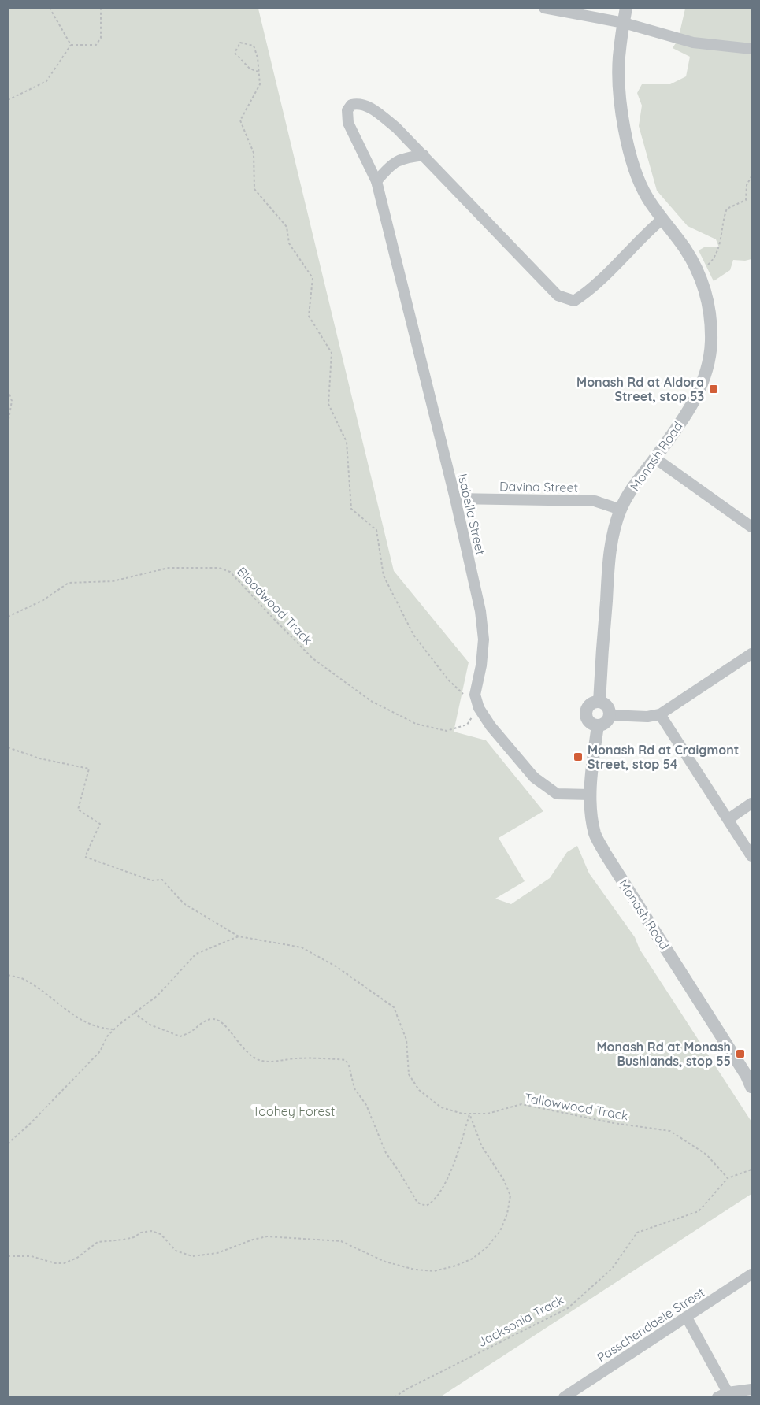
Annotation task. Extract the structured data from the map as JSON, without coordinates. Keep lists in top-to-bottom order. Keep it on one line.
{"streets":{"street":["Monash Road","Davina Street","Isabella Street","Passchendaele Street"],"path":["Bloodwood Track","Tallowwood Track","Jacksonia Track"]},"crossings":[["Monash Road","Davina Street"],["Monash Road","Isabella Street"],["Davina Street","Isabella Street"],["Isabella Street","Bloodwood Track"],["Tallowwood Track","Jacksonia Track"]],"parks":["Toohey Forest"],"places":{"transit":["Monash Rd at Aldora Street, stop 53","Monash Rd at Craigmont Street, stop 54","Monash Rd at Monash Bushlands, stop 55"]}}
